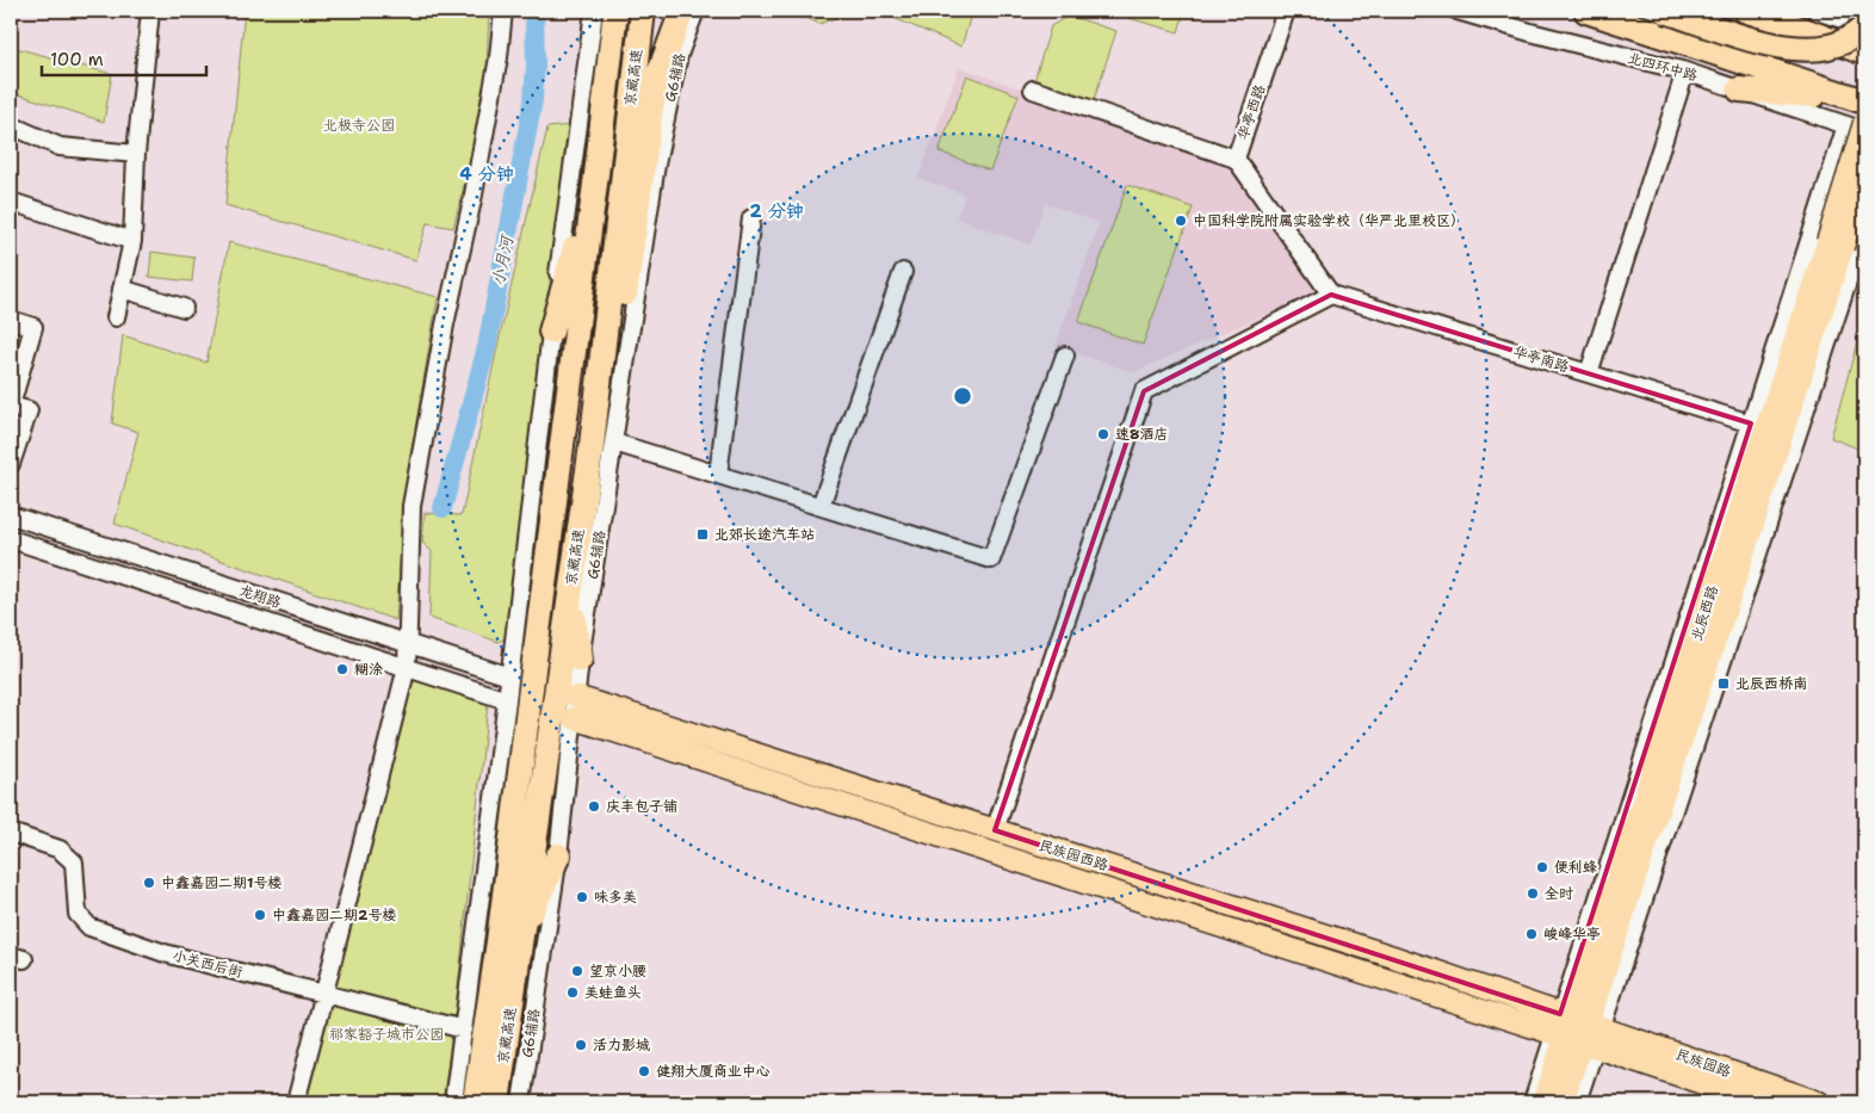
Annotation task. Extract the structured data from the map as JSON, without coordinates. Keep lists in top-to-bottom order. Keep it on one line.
{"streets":{"highway":["北四环中路","京藏高速"],"main road":["北辰西路","民族园西路","民族园路"],"street":["G6辅路","华亭西路","华亭南路","龙翔路","小关西后街"]},"crossings":[["北四环中路","北辰西路"],["京藏高速","G6辅路"],["G6辅路","民族园西路"],["华亭西路","华亭南路"],["华亭南路","北辰西路"],["北辰西路","民族园西路"],["北辰西路","民族园路"],["民族园西路","民族园路"]],"water":["小月河"],"parks":["北极寺公园","祁家豁子城市公园"],"places":{"other":["中国科学院附属实验学校（华严北里校区）","速8酒店","糊涂","庆丰包子铺","便利蜂","中鑫嘉园二期1号楼","全时","味多美","中鑫嘉园二期2号楼","峻峰华亭","望京小腰","美蛙鱼头","活力影城","健翔大厦商业中心"],"transit":["北郊长途汽车站","北辰西桥南"]},"scale_bar":"100 m","rings":["4 分钟","2 分钟"]}
